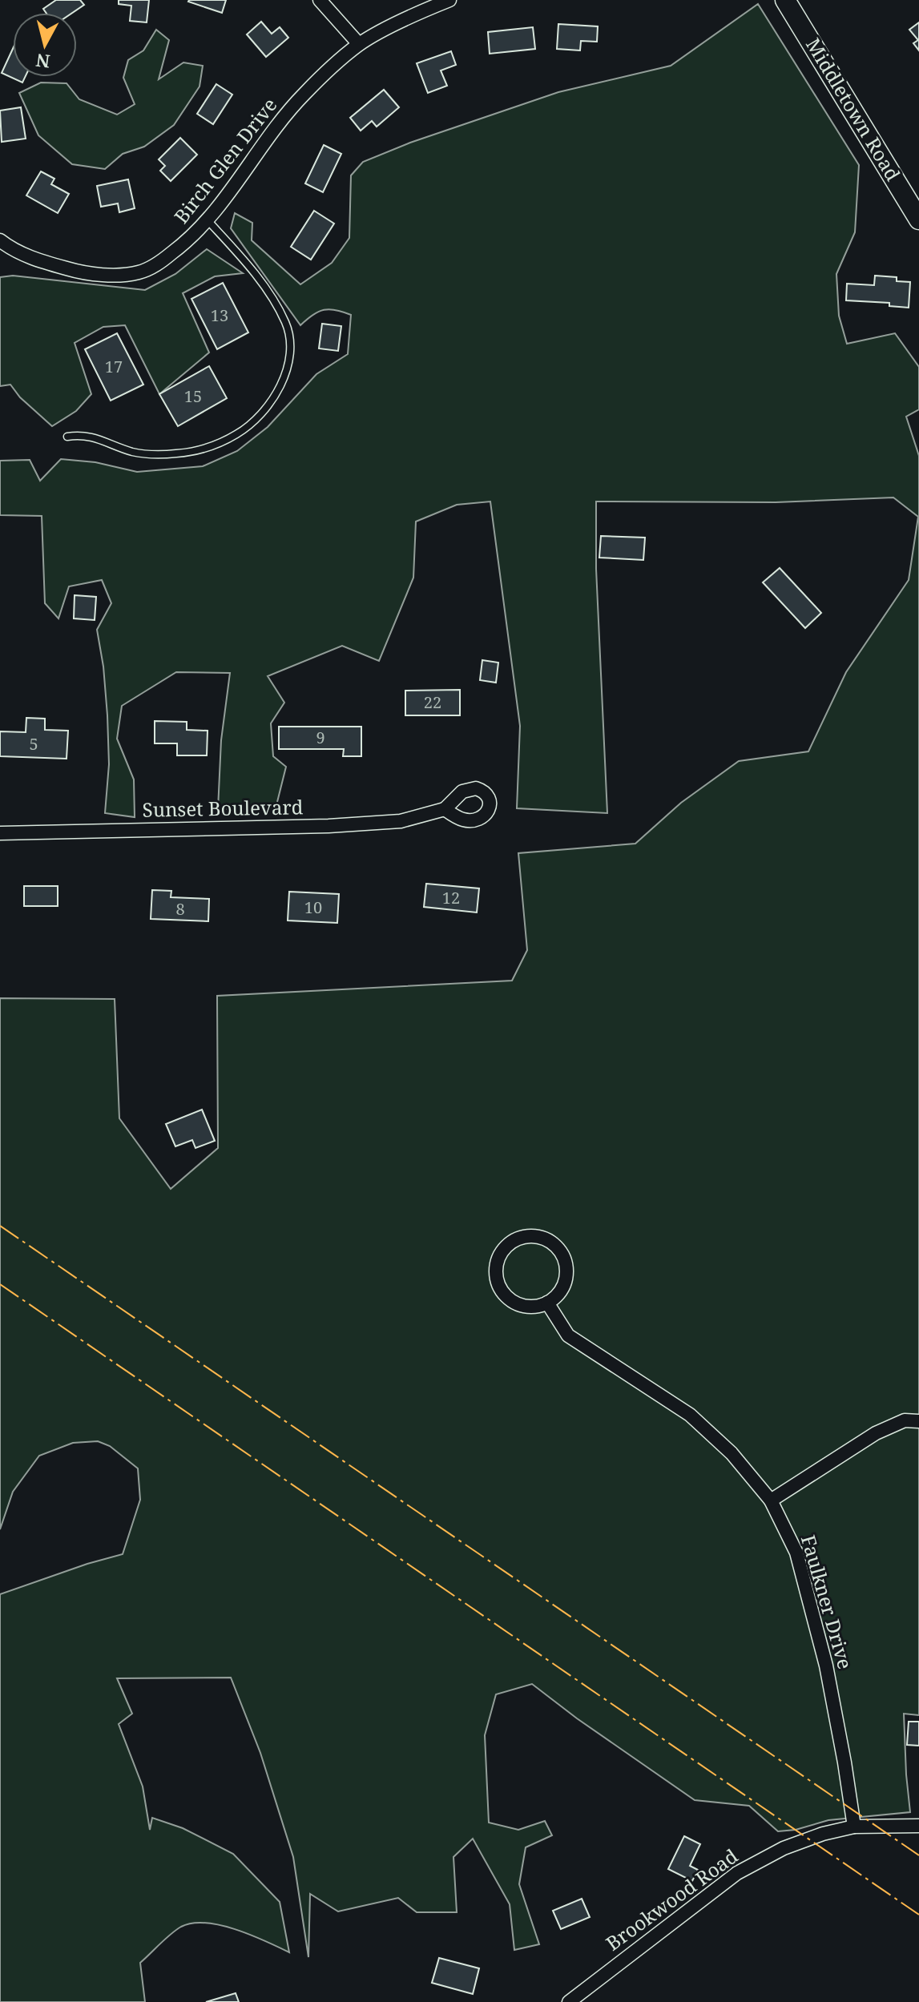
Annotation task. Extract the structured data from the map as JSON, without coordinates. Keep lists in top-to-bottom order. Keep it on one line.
{"streets":{"street":["Middletown Road","Birch Glen Drive","Sunset Boulevard","Faulkner Drive","Brookwood Road"]},"crossings":[["Faulkner Drive","Brookwood Road"]],"house_numbers":["13","17","15","22","9","5","12","10","8"],"north":"bottom"}
